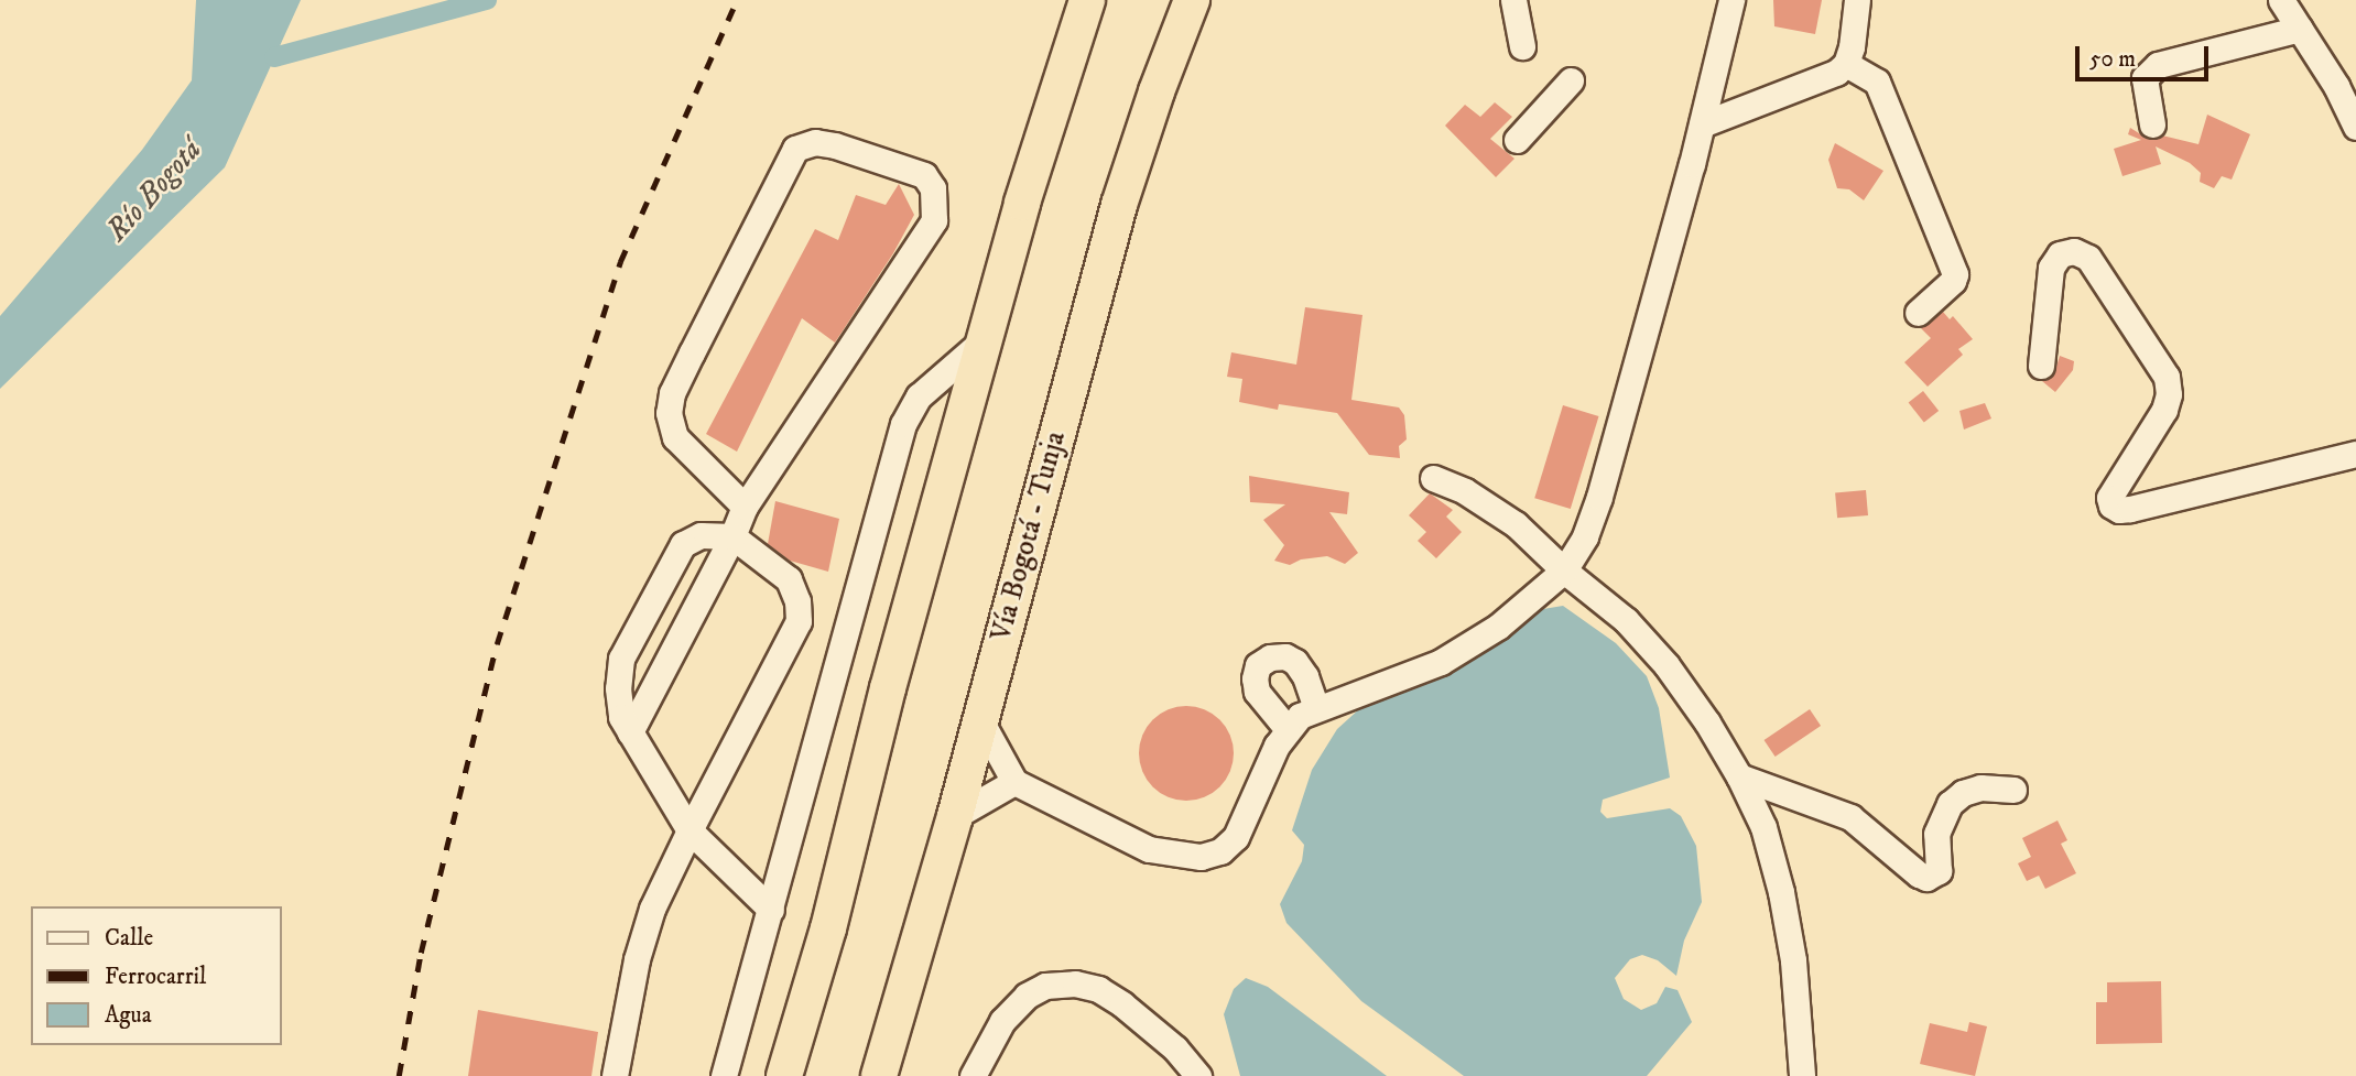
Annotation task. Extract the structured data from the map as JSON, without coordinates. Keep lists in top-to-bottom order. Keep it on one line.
{"streets":{"highway":["Vía Bogotá - Tunja"]},"water":["Río Bogotá"],"legend":["Calle","Ferrocarril","Agua"],"scale_bar":"50 m"}
